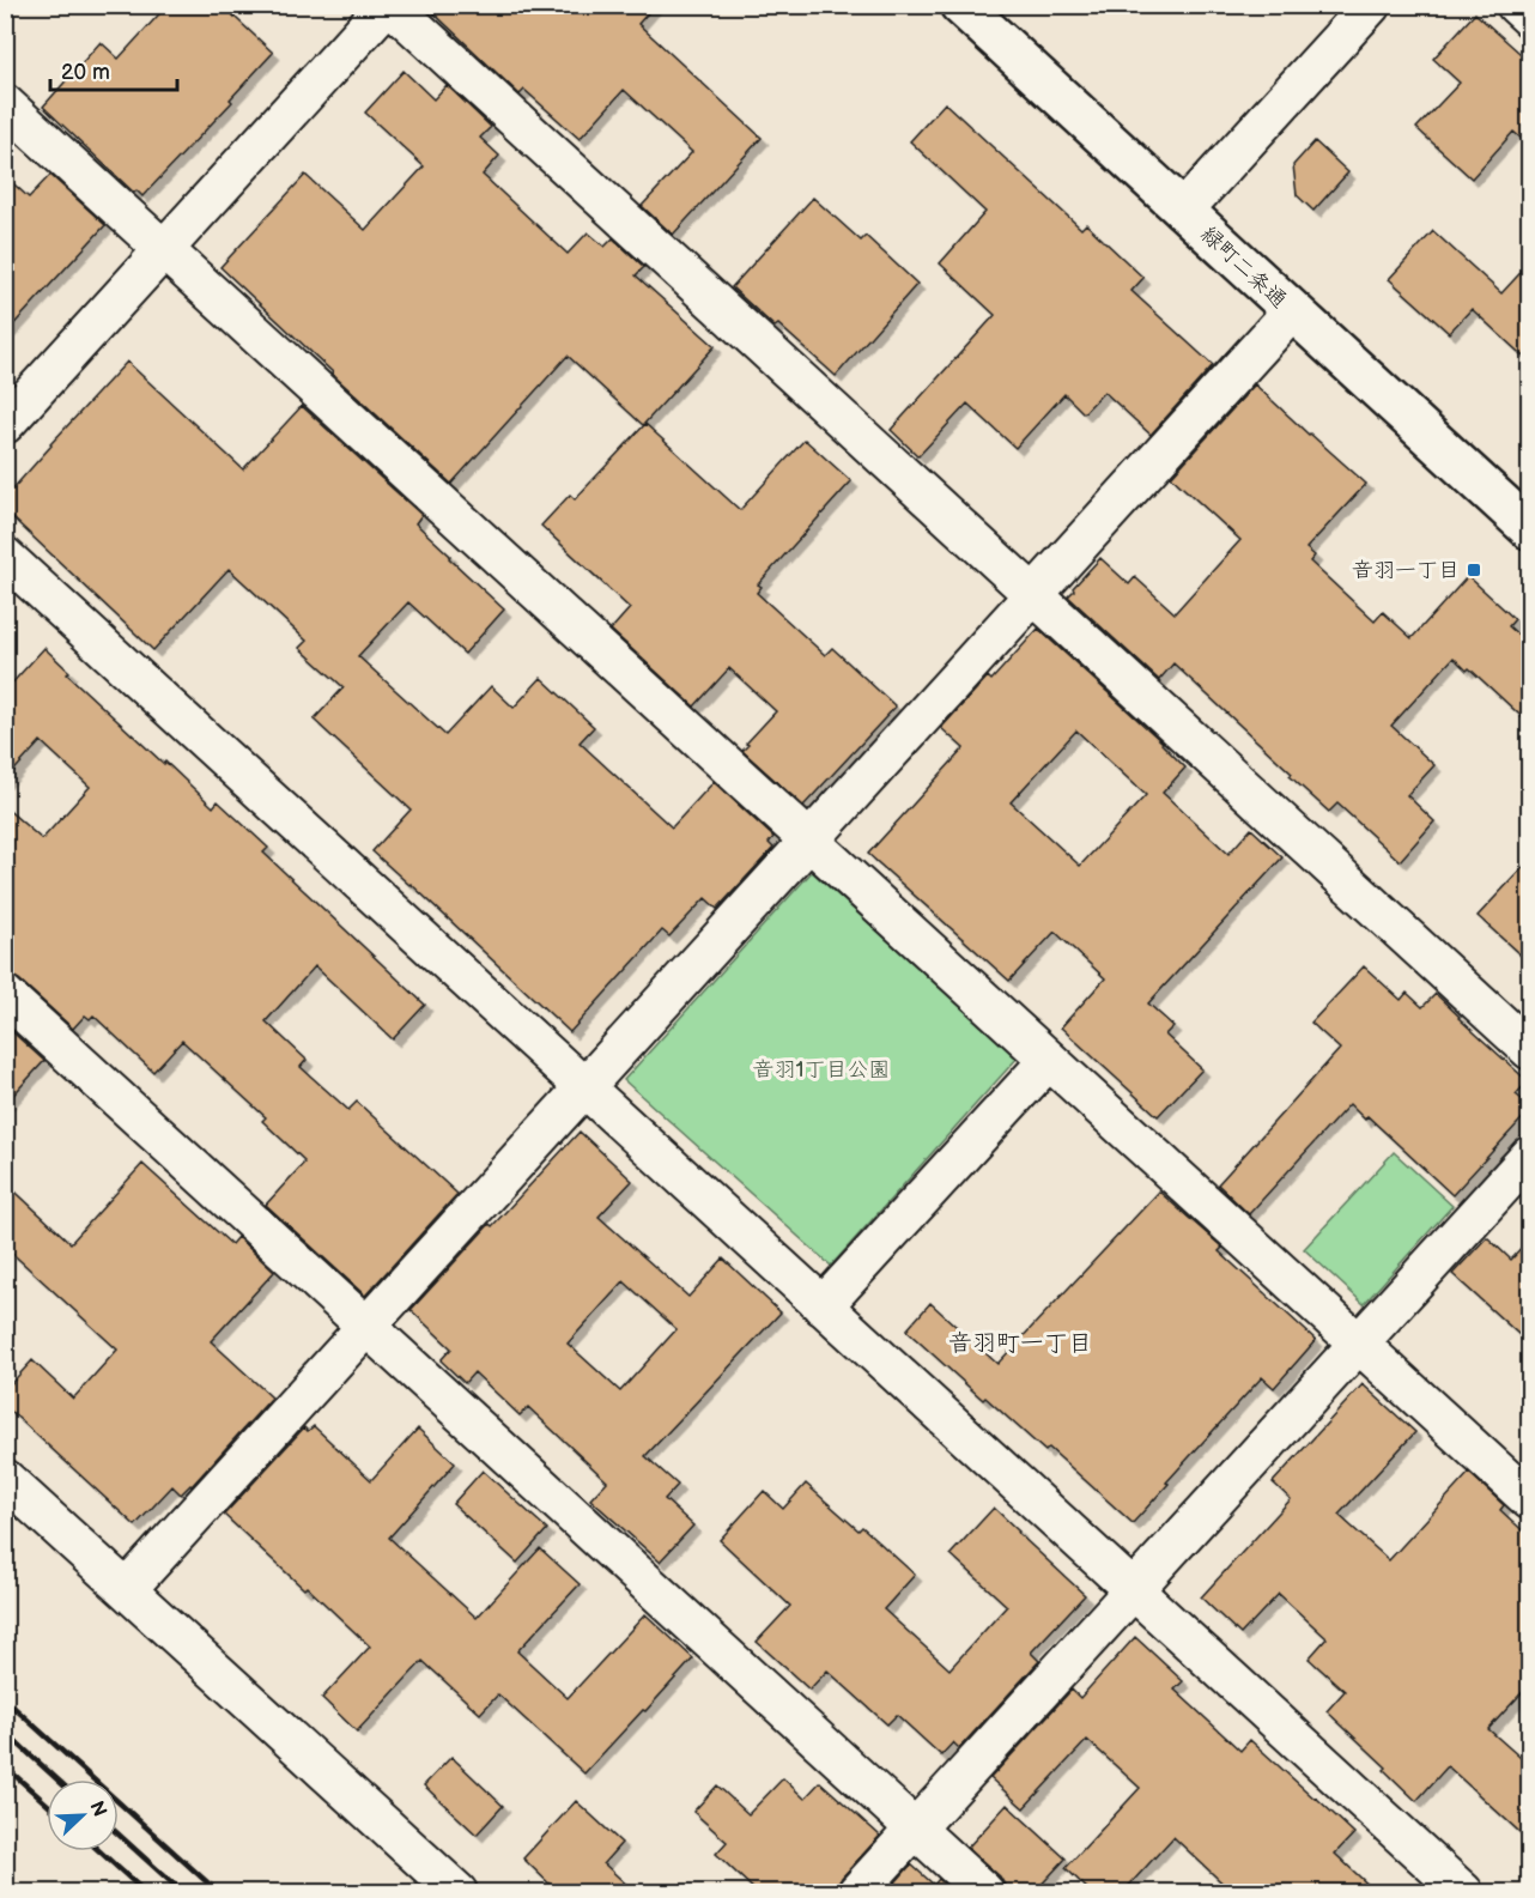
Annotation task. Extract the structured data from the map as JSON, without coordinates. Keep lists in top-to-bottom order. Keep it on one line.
{"streets":{"street":["緑町二条通"]},"districts":["音羽町一丁目"],"parks":["音羽1丁目公園"],"places":{"transit":["音羽一丁目"]},"scale_bar":"20 m","north":"top right"}
